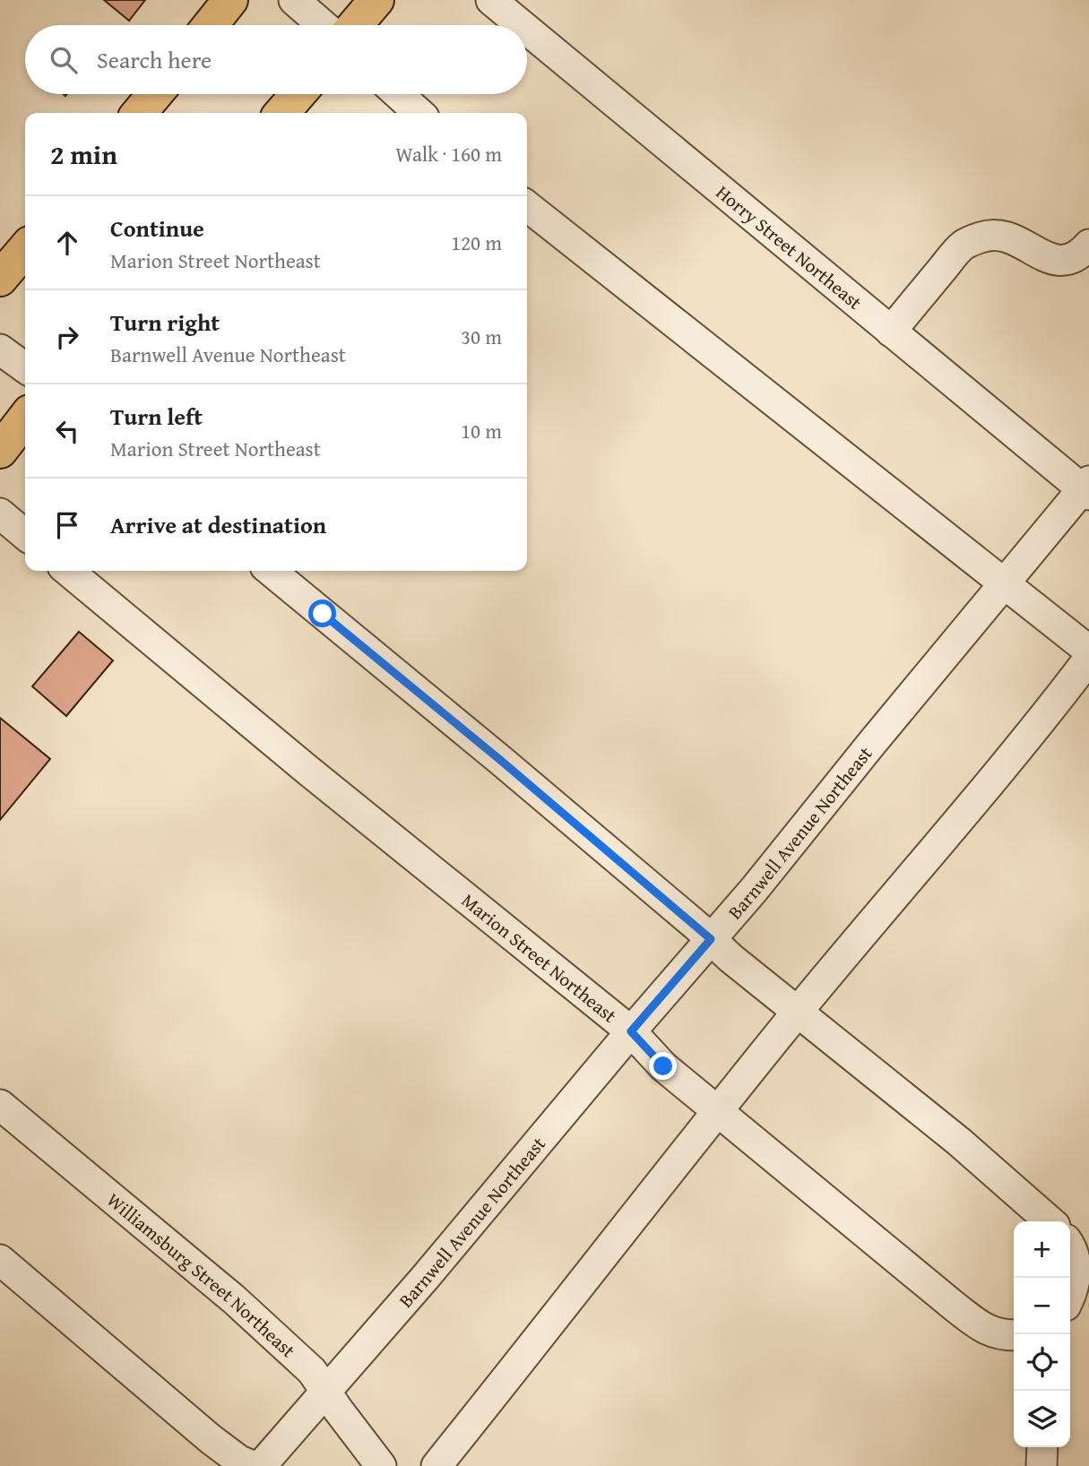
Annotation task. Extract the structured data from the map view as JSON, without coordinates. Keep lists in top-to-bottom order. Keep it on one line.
{"streets":{"street":["Horry Street Northeast","Barnwell Avenue Northeast","Marion Street Northeast","Williamsburg Street Northeast"]},"crossings":[["Horry Street Northeast","Barnwell Avenue Northeast"],["Barnwell Avenue Northeast","Marion Street Northeast"],["Barnwell Avenue Northeast","Williamsburg Street Northeast"]],"page":{"search":"Search here","heading":["2 min","Walk · 160 m"],"list":[["Continue","Marion Street Northeast","120 m"],["Turn right","Barnwell Avenue Northeast","30 m"],["Turn left","Marion Street Northeast","10 m"],"Arrive at destination"],"map_buttons":["+","−"]}}
